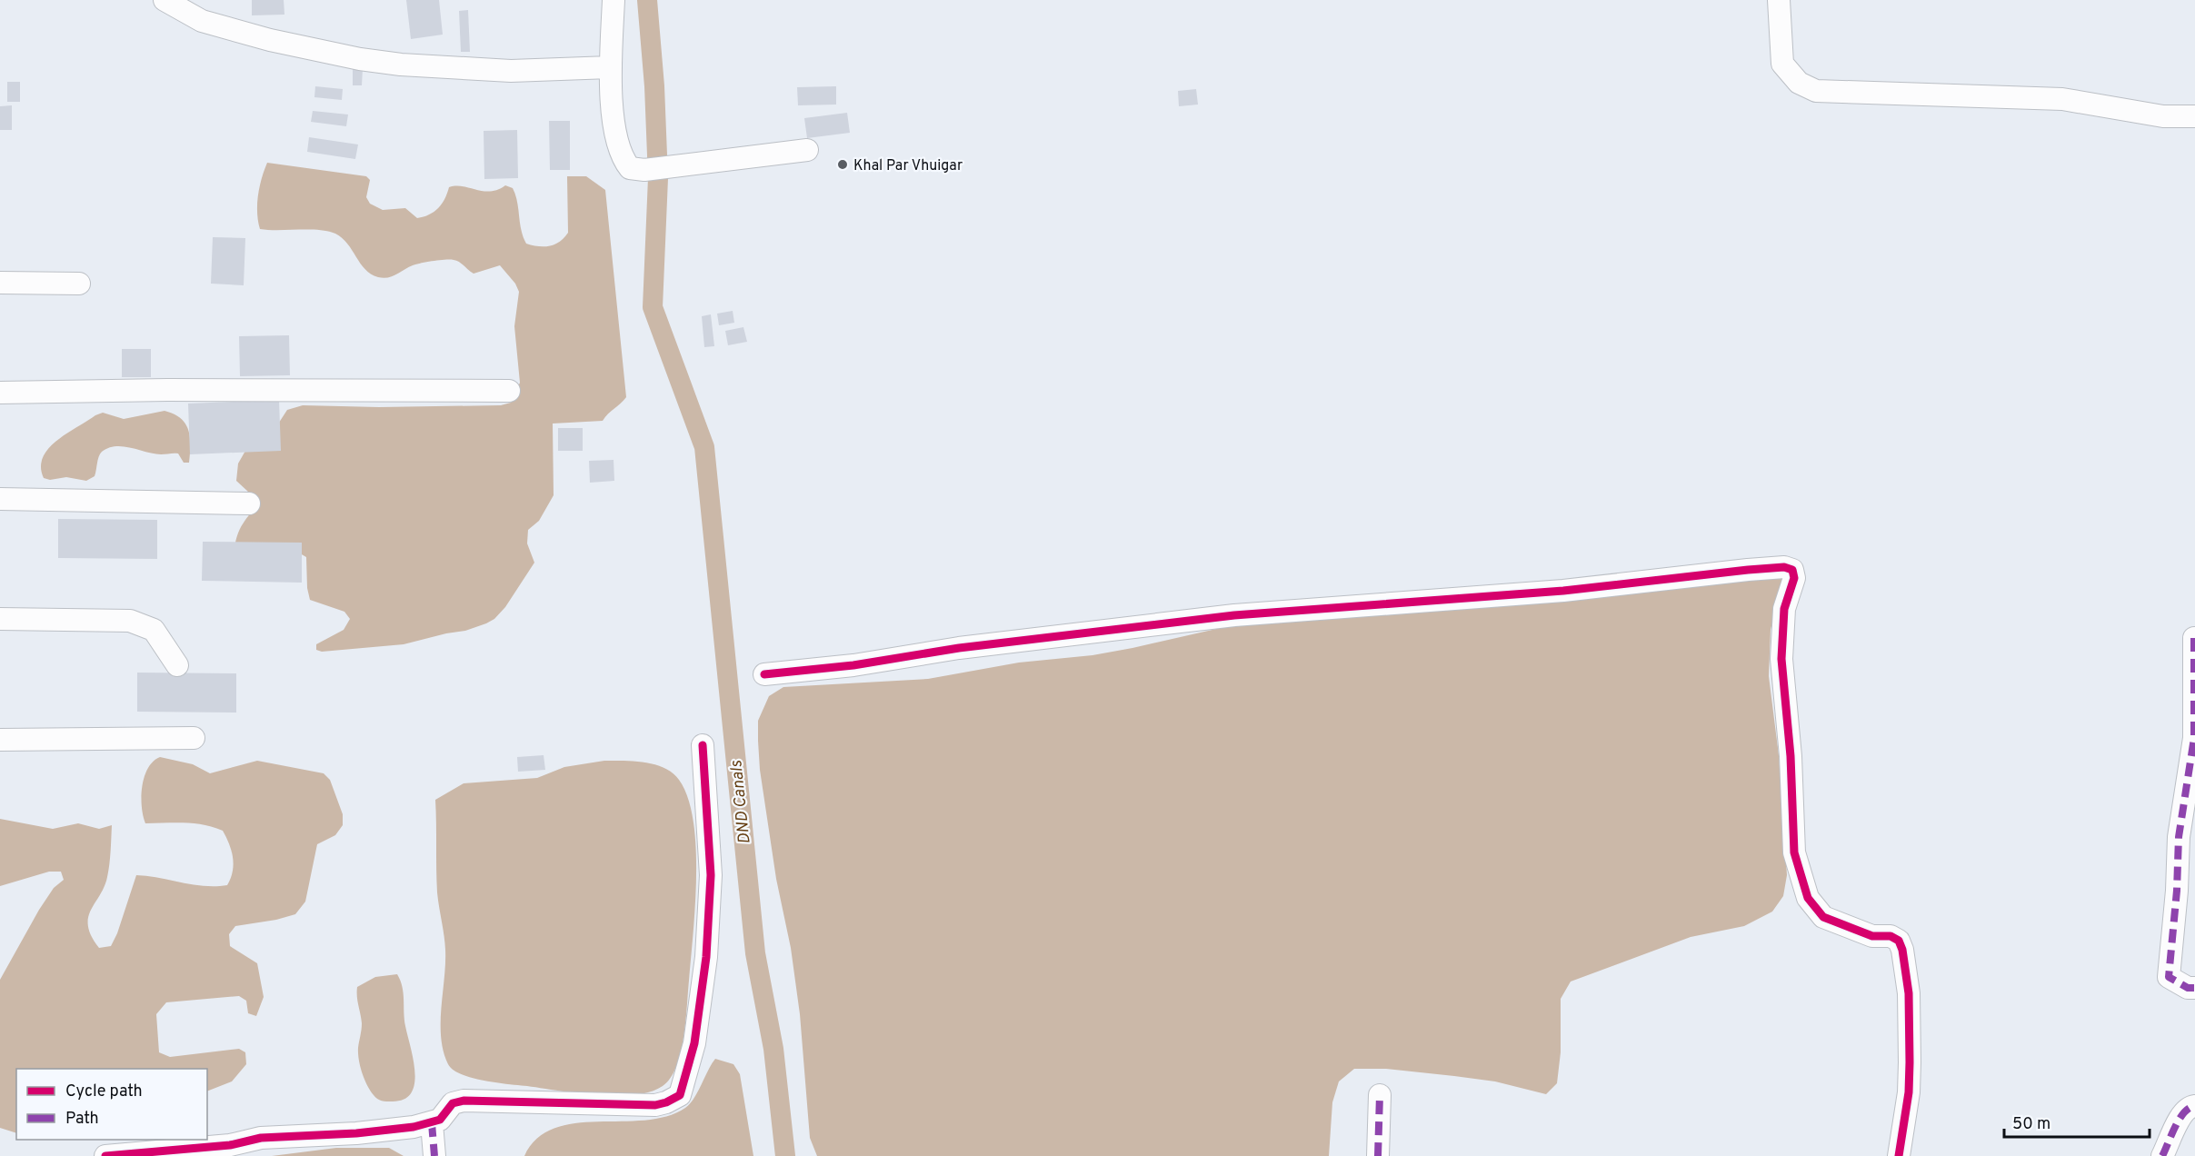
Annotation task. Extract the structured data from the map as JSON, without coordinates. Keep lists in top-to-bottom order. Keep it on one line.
{"water":["DND Canals"],"places":["Khal Par Vhuigar"],"legend":["Cycle path","Path"],"scale_bar":"50 m"}
